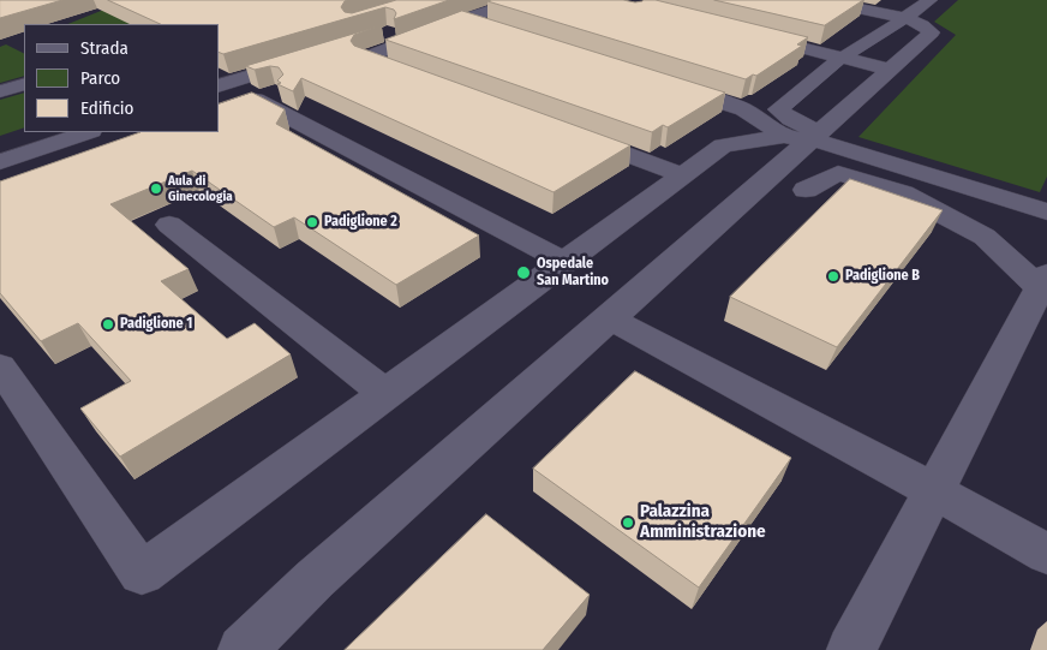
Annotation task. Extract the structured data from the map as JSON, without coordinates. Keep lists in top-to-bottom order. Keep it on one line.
{"places":["Aula di Ginecologia","Padiglione 2","Ospedale San Martino","Padiglione B","Padiglione 1","Palazzina Amministrazione"],"legend":["Strada","Parco","Edificio"]}
